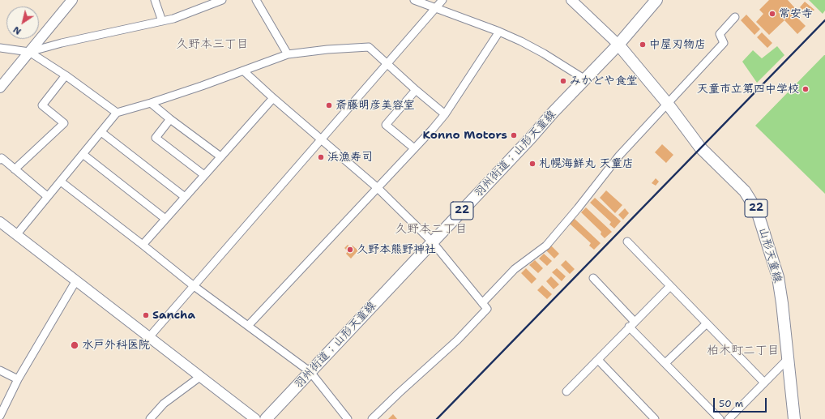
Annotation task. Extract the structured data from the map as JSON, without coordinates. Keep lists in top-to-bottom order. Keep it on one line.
{"streets":{"main road":["羽州街道；山形天童線","22","山形天童線"]},"crossings":[["羽州街道；山形天童線","山形天童線"]],"districts":["久野本三丁目","久野本二丁目","柏木町二丁目"],"places":["常安寺","中屋刃物店","みかどや食堂","天童市立第四中学校","斎藤明彦美容室","Konno Motors","浜漁寿司","札幌海鮮丸 天童店","久野本熊野神社","Sancha","水戸外科医院"],"scale_bar":"50 m","north":"bottom left"}
